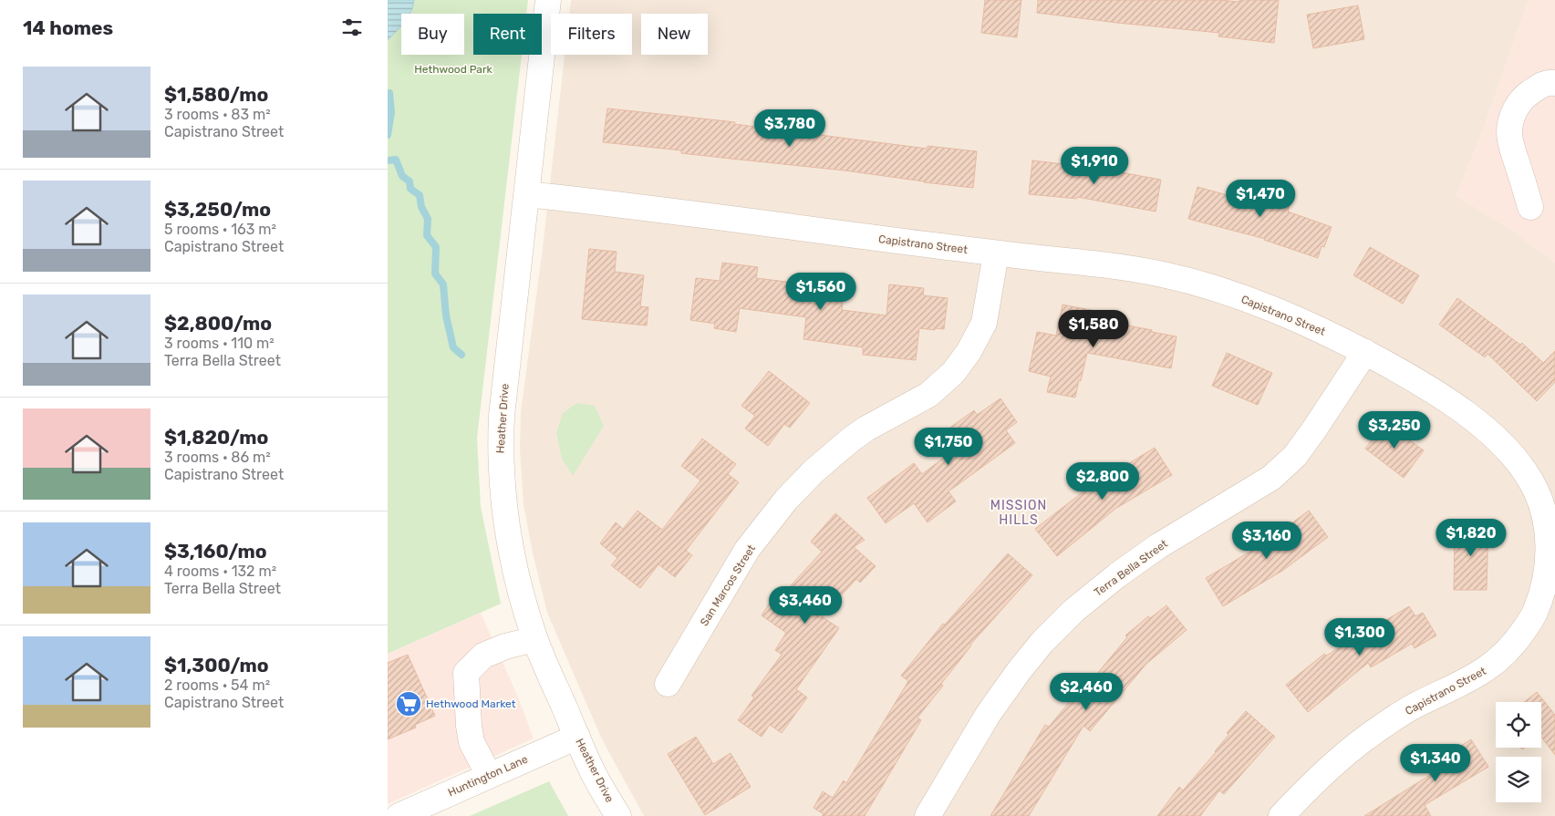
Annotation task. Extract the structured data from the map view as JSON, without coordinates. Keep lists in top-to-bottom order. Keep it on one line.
{"streets":{"street":["Capistrano Street","Heather Drive","Terra Bella Street","San Marcos Street","Huntington Lane"]},"crossings":[["Capistrano Street","Heather Drive"],["Capistrano Street","Terra Bella Street"],["Capistrano Street","San Marcos Street"],["Heather Drive","Huntington Lane"]],"districts":["MISSION HILLS"],"parks":["Hethwood Park"],"places":{"supermarket":["Hethwood Market"]},"page":{"heading":"14 homes","chip":["Buy","Rent","Filters","New"],"list":[{"name":"$1,580/mo","note":"3 rooms · 83 m² · Capistrano Street"},{"name":"$3,250/mo","note":"5 rooms · 163 m² · Capistrano Street"},{"name":"$2,800/mo","note":"3 rooms · 110 m² · Terra Bella Street"},{"name":"$1,820/mo","note":"3 rooms · 86 m² · Capistrano Street"},{"name":"$3,160/mo","note":"4 rooms · 132 m² · Terra Bella Street"},{"name":"$1,300/mo","note":"2 rooms · 54 m² · Capistrano Street"}],"price":["$3,780","$1,910","$1,470","$1,560","$1,580","$3,250","$1,750","$2,800","$1,820","$3,160","$3,460","$1,300","$2,460","$1,340"]}}
